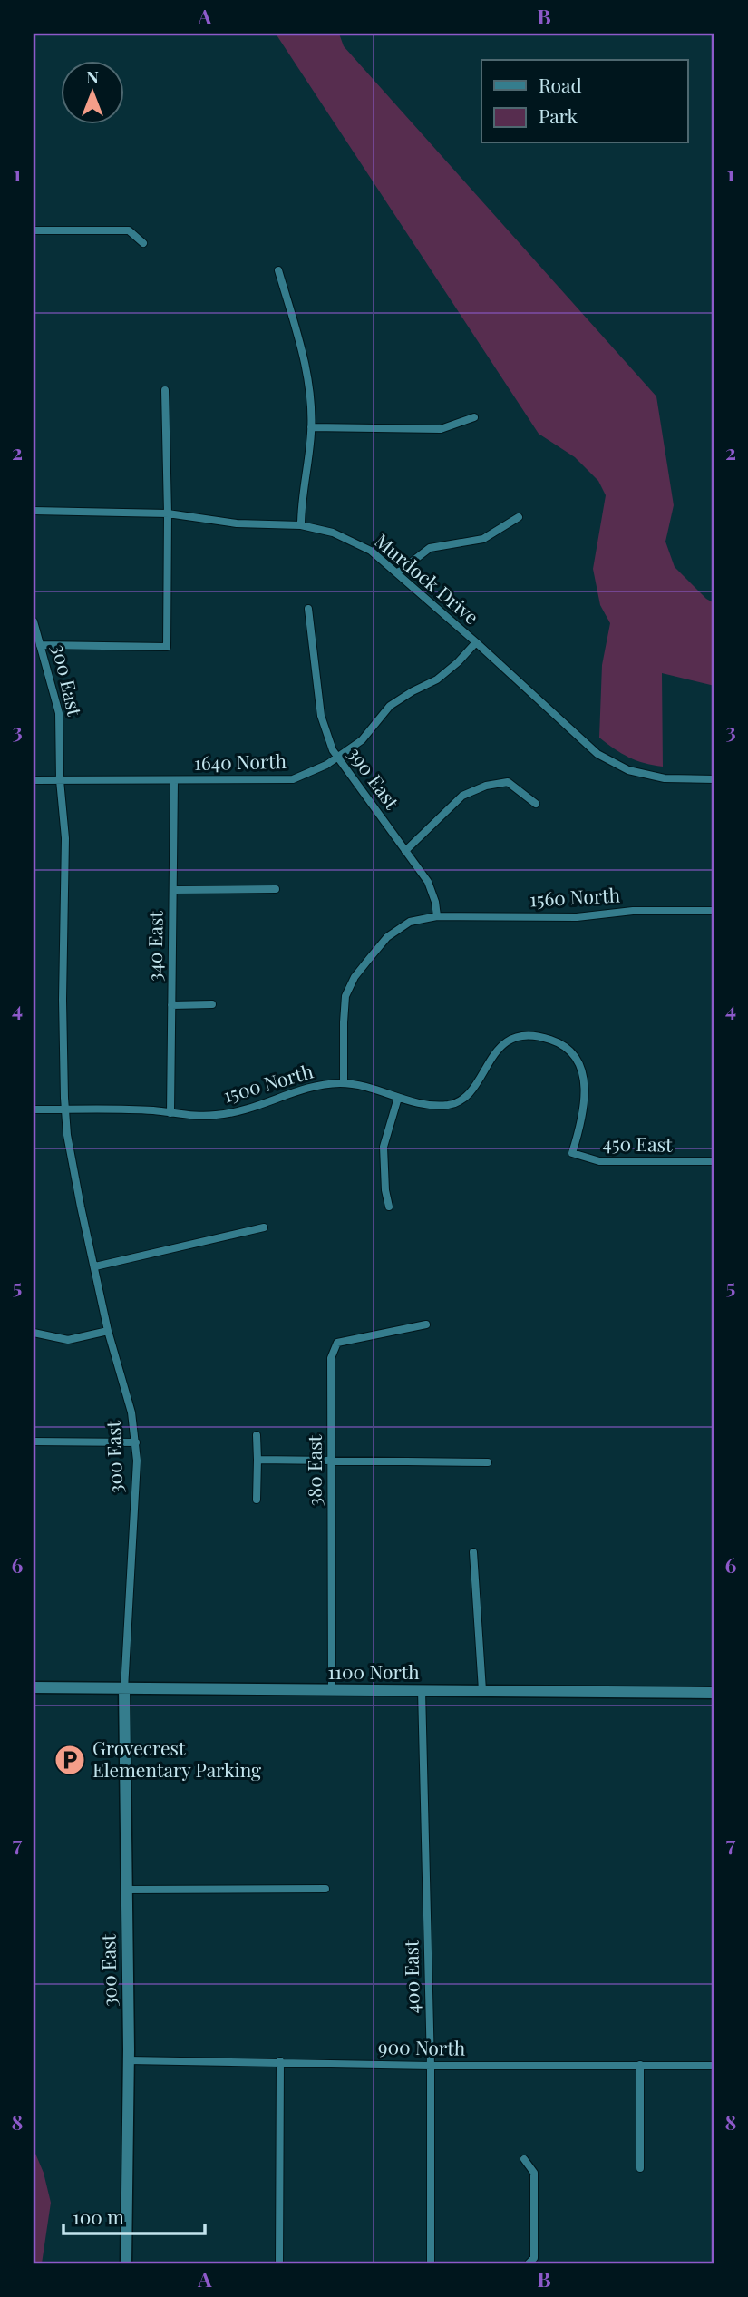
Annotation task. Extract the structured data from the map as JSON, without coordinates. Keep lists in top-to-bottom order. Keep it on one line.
{"streets":{"street":["Murdock Drive","300 East","1640 North","390 East","1560 North","340 East","1500 North","450 East","380 East","1100 North","400 East","900 North"]},"crossings":[["Murdock Drive","1640 North"],["300 East","1640 North"],["300 East","1500 North"],["300 East","1100 North"],["300 East","900 North"],["1640 North","390 East"],["1640 North","340 East"],["390 East","1560 North"],["1560 North","1500 North"],["340 East","1500 North"],["1500 North","450 East"],["380 East","1100 North"],["1100 North","400 East"],["400 East","900 North"]],"places":{"parking":["Grovecrest Elementary Parking"]},"legend":["Road","Park"],"scale_bar":"100 m","north":"top","grid":{"columns":["A","B"],"rows":["1","2","3","4","5","6","7","8"]}}
